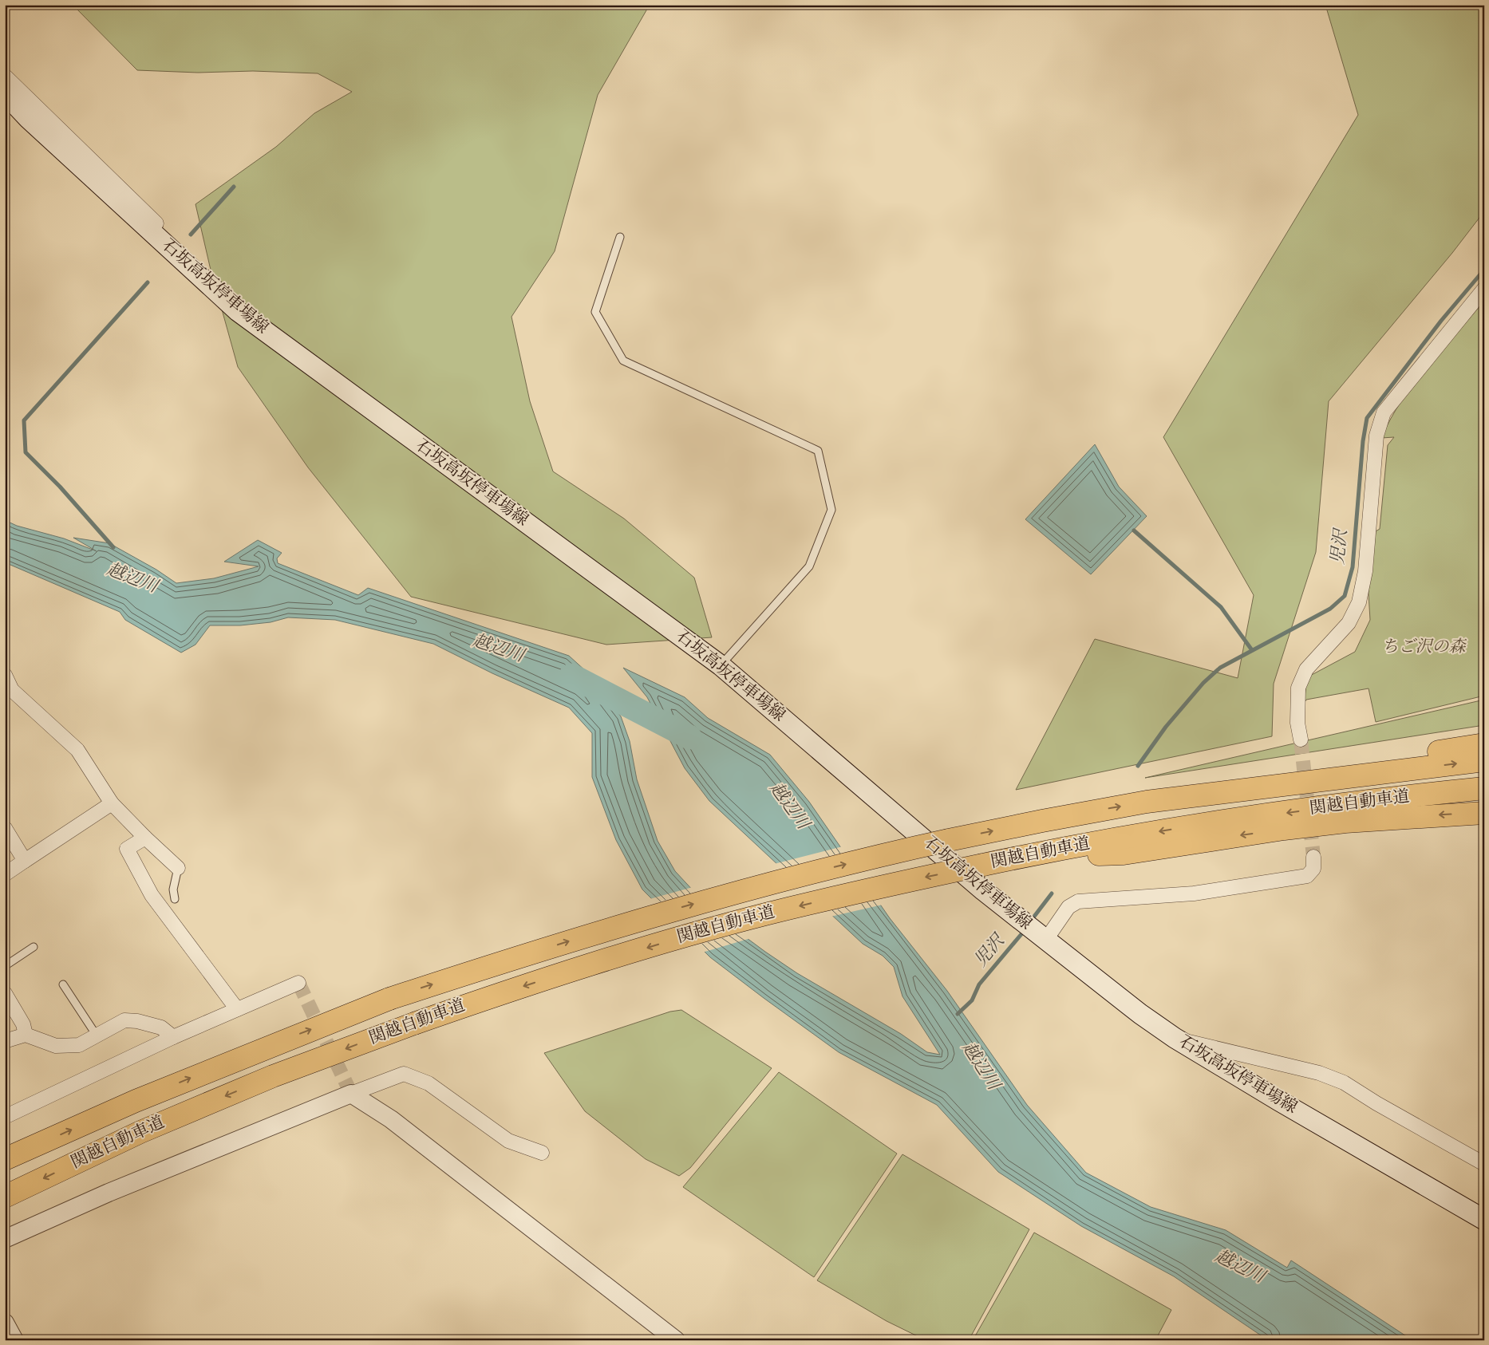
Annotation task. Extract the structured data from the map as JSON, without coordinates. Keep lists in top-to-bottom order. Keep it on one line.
{"streets":{"highway":["関越自動車道"],"main road":["石坂高坂停車場線"]},"water":["児沢","越辺川"],"parks":["ちご沢の森"]}
